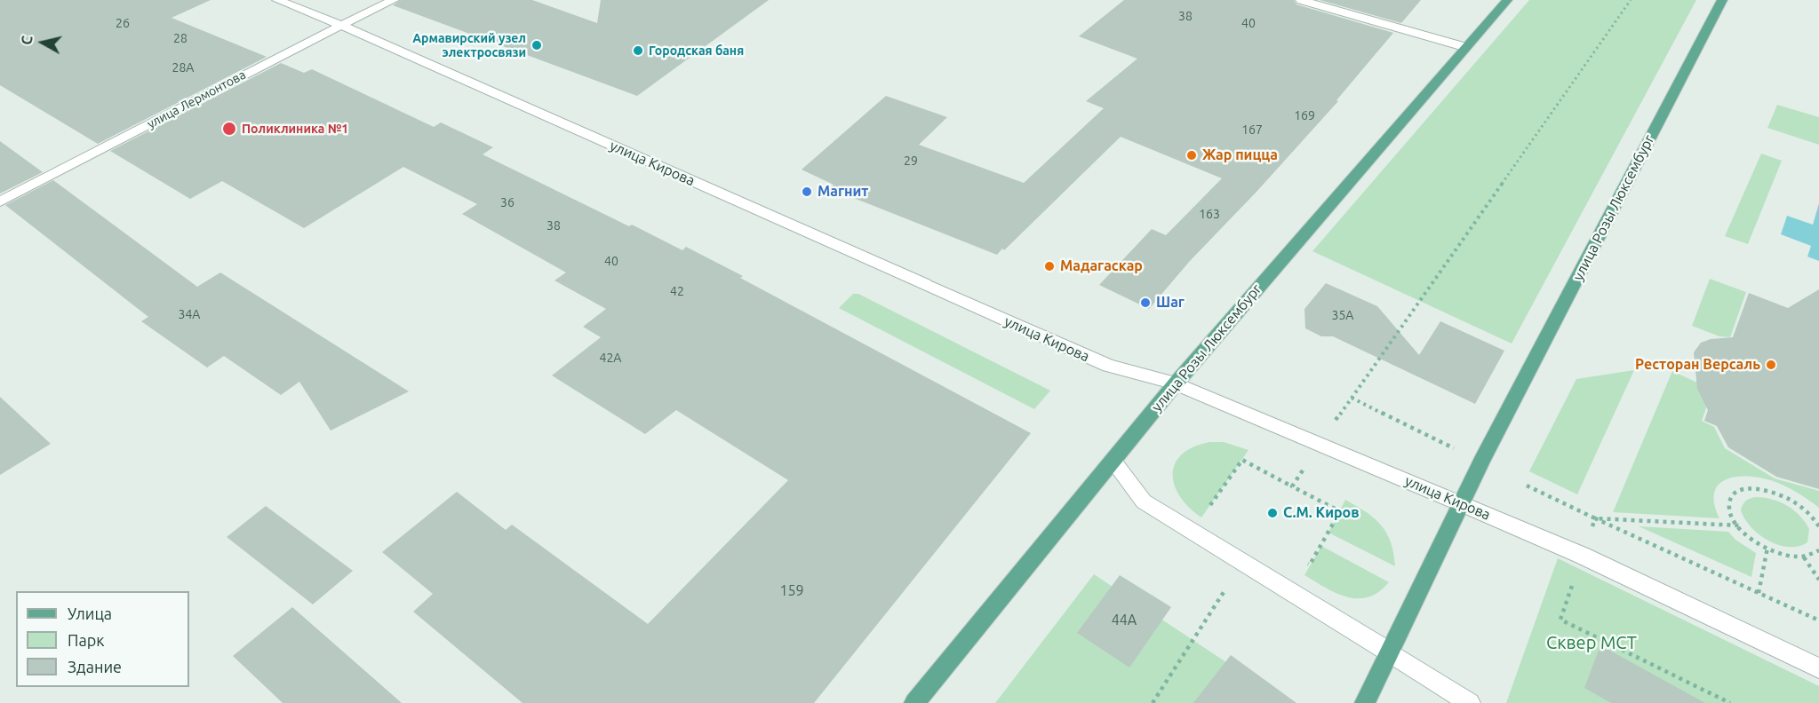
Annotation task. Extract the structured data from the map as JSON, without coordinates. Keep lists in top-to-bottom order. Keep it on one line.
{"streets":{"main road":["улица Розы Люксембург"],"street":["улица Лермонтова","улица Кирова"]},"crossings":[["улица Лермонтова","улица Кирова"],["улица Кирова","улица Розы Люксембург"]],"parks":["Сквер МСТ"],"places":["Армавирский узел электросвязи","Городская баня","Поликлиника №1","Жар пицца","Магнит","Мадагаскар","Шаг","Ресторан Версаль","С.М. Киров"],"house_numbers":["38","26","40","28","28А","169","167","29","36","163","38","40","42","34А","35А","42А","159","44А"],"legend":["Улица","Парк","Здание"],"north":"left"}
